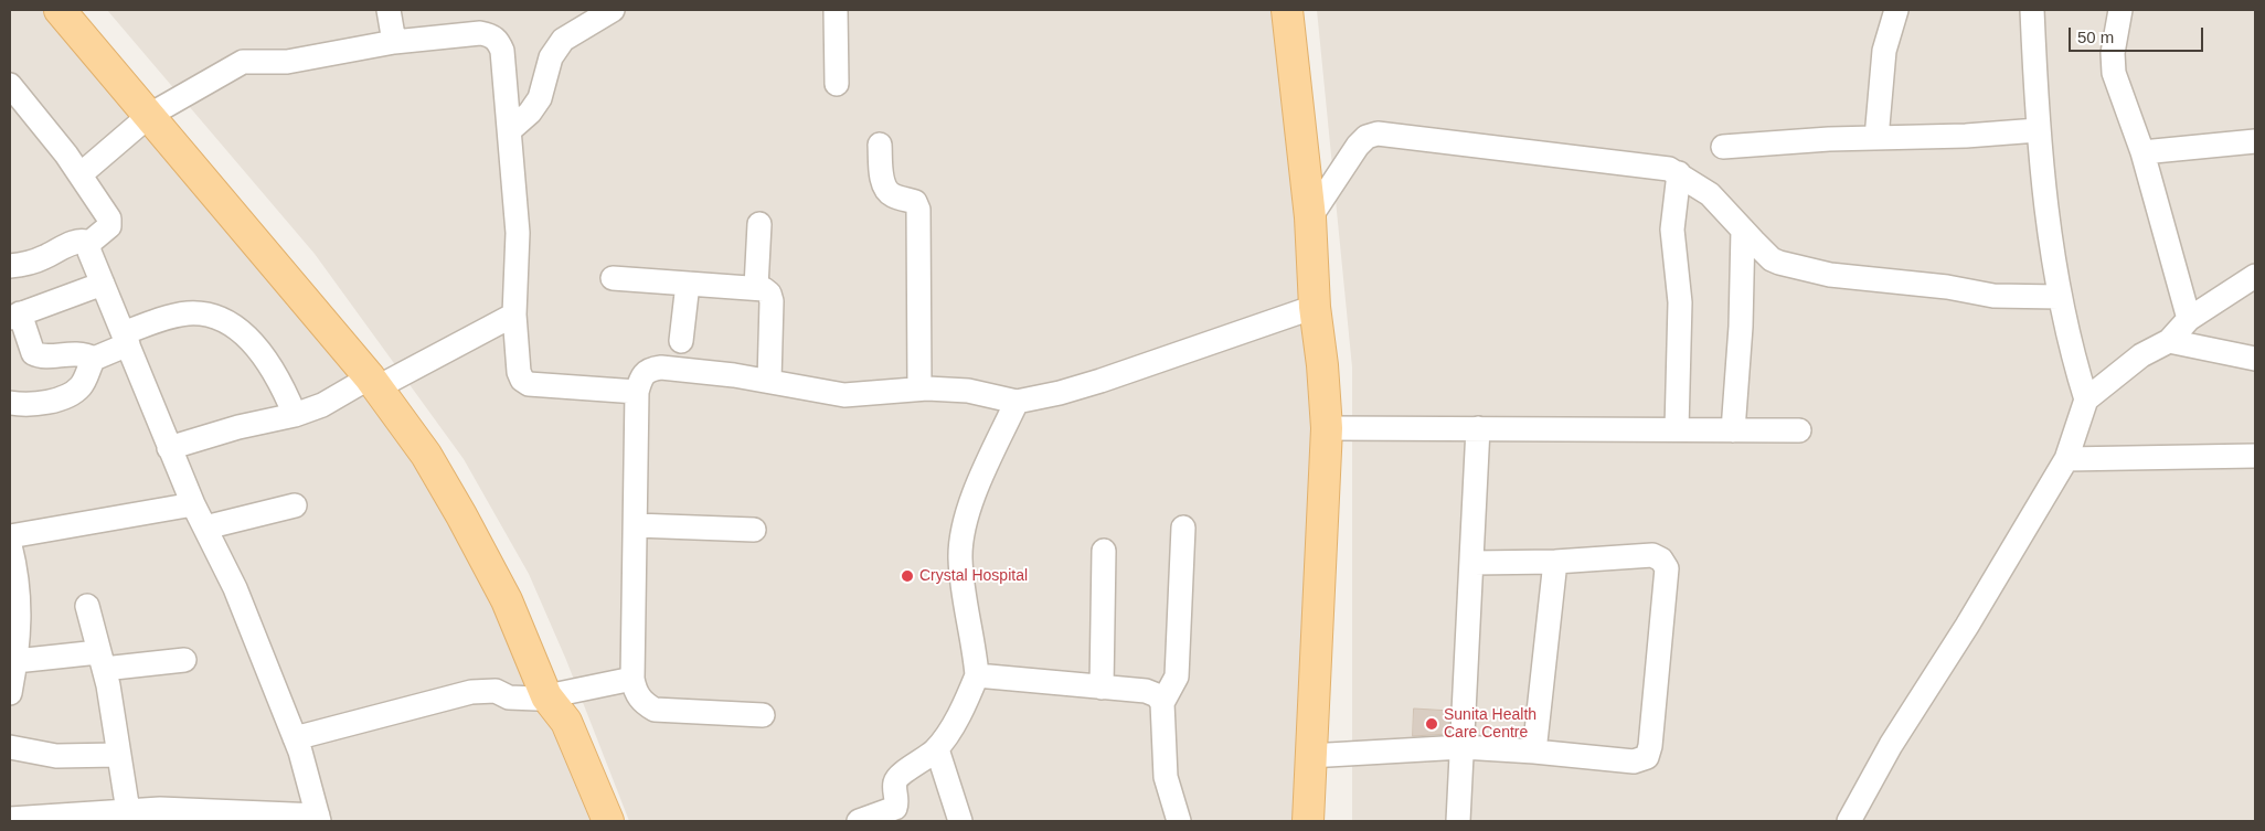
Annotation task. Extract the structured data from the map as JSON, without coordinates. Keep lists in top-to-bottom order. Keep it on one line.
{"places":["Crystal Hospital","Sunita Health Care Centre"],"scale_bar":"50 m"}
